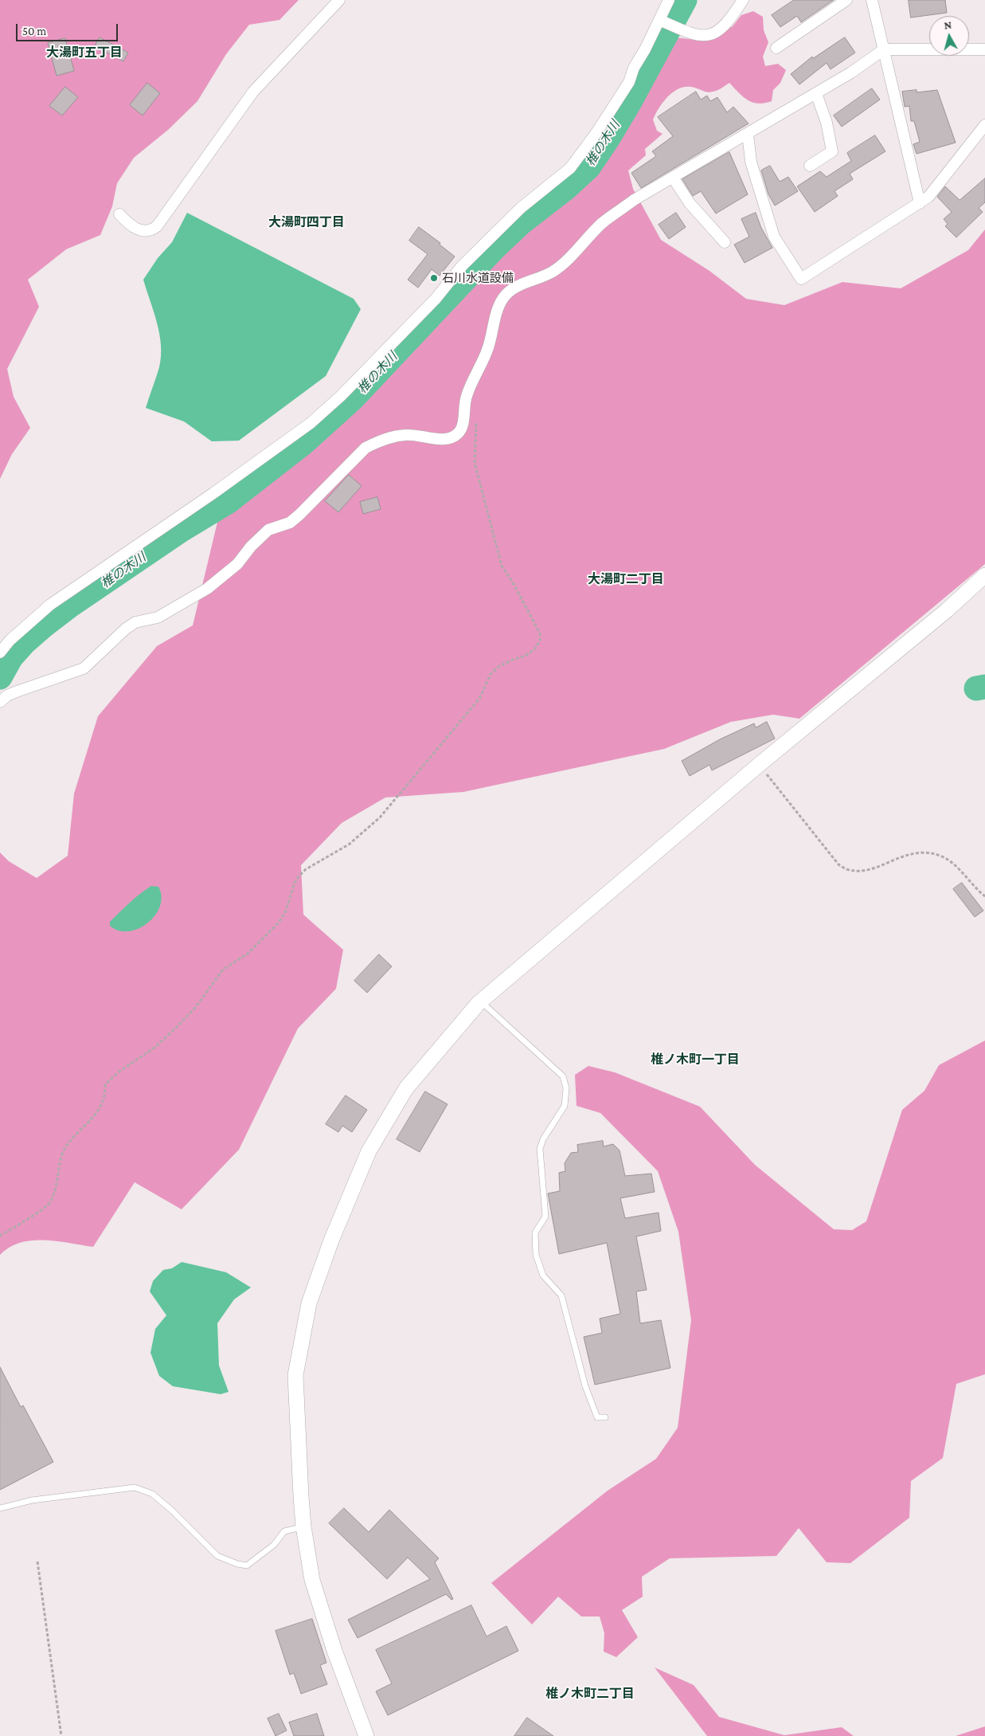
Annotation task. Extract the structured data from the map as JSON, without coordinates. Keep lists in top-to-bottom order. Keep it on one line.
{"districts":["大湯町五丁目","大湯町四丁目","大湯町二丁目","椎ノ木町一丁目","椎ノ木町二丁目"],"water":["椎の木川"],"places":["石川水道設備"],"scale_bar":"50 m","north":"top"}
